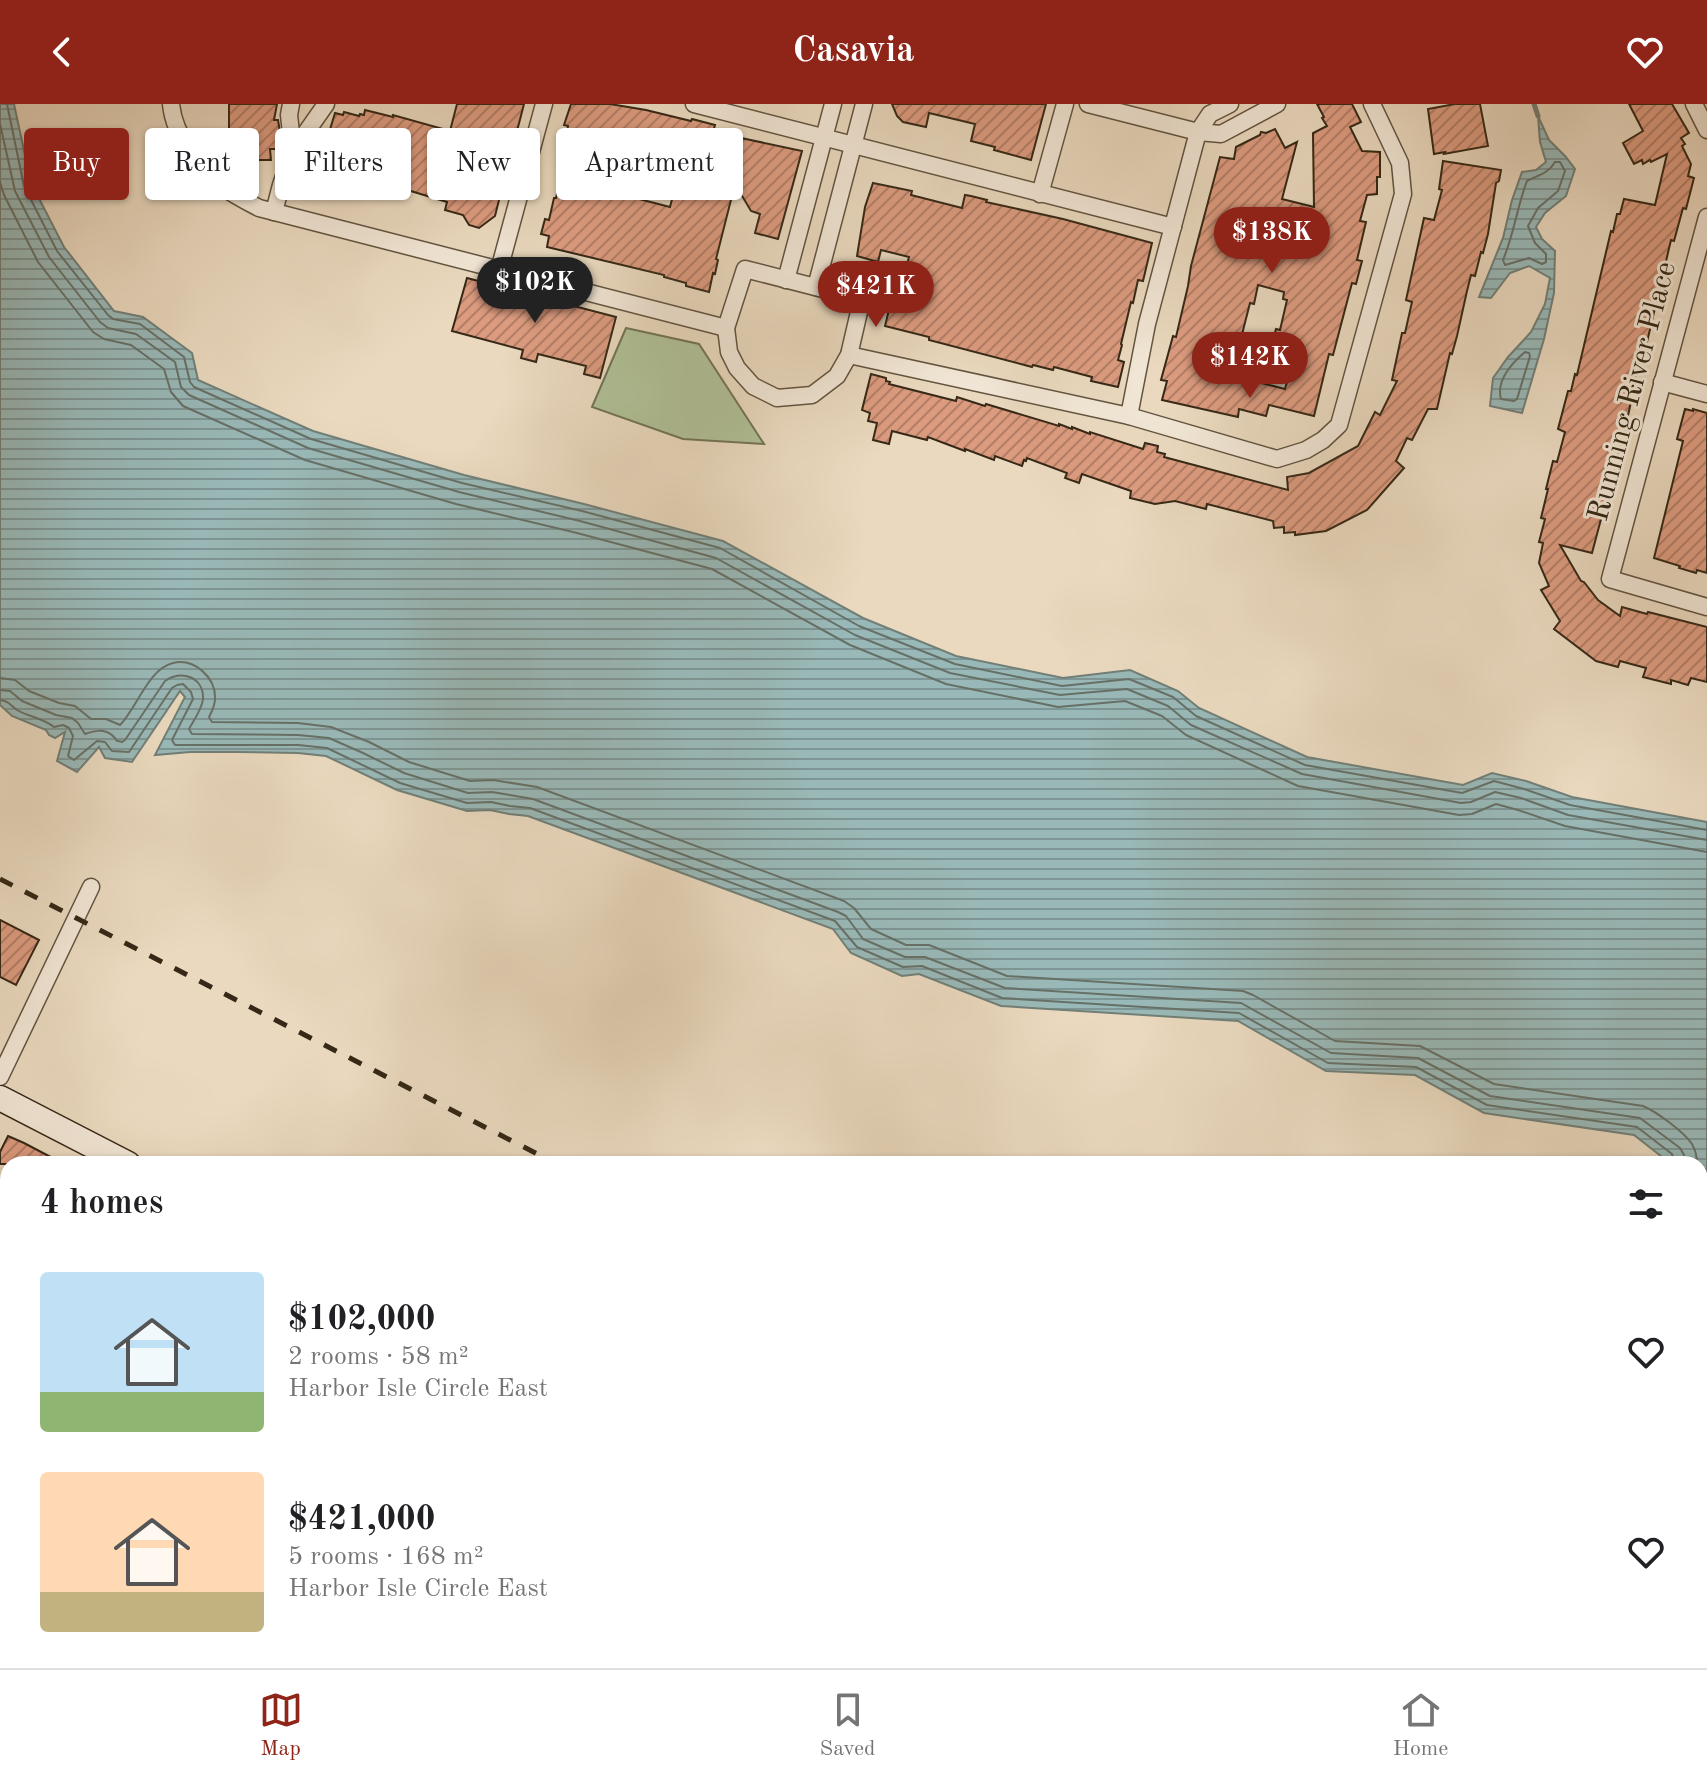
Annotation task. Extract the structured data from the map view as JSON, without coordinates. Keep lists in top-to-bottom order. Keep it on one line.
{"streets":{"street":["Running River Place"]},"page":{"header":"Casavia","chip":["Buy","Rent","Filters","New","Apartment"],"price":["$138K","$102K","$421K","$142K"],"heading":"4 homes","list":[{"name":"$102,000","note":"2 rooms · 58 m² · Harbor Isle Circle East"},{"name":"$421,000","note":"5 rooms · 168 m² · Harbor Isle Circle East"}],"tabs":["Map","Saved","Home"]}}
